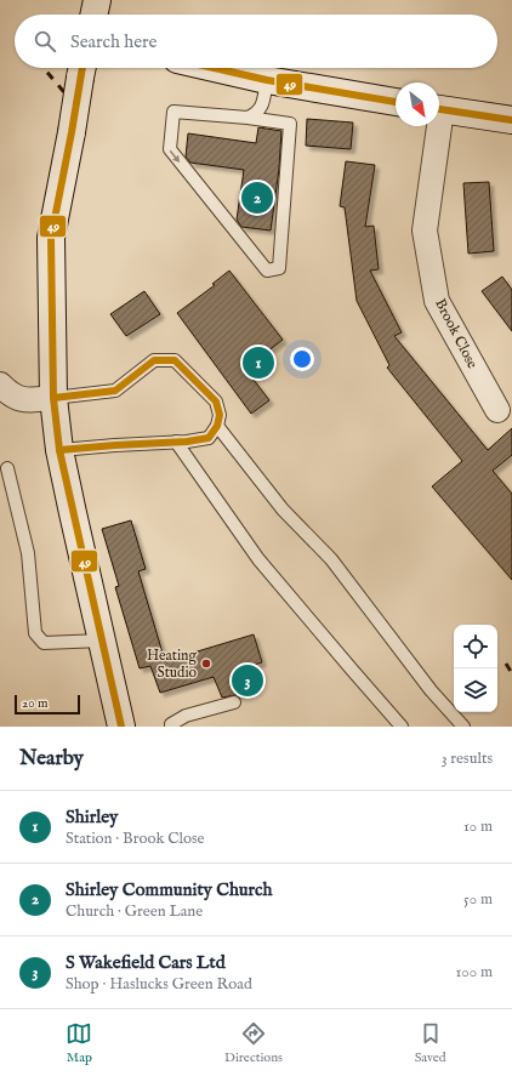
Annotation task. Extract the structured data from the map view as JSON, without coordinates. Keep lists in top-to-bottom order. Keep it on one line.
{"streets":{"street":["Brook Close"]},"places":["Heating Studio"],"lines":["transit line 49"],"scale_bar":"20 m","north":"bottom right","page":{"search":"Search here","pins":["2","1","3"],"scale":"20 m","heading":["Nearby","3 results"],"list":[{"mark":"1","name":"Shirley","note":"Station · Brook Close","value":"10 m"},{"mark":"2","name":"Shirley Community Church","note":"Church · Green Lane","value":"50 m"},{"mark":"3","name":"S Wakefield Cars Ltd","note":"Shop · Haslucks Green Road","value":"100 m"}],"nav":["Map","Directions","Saved"]}}
